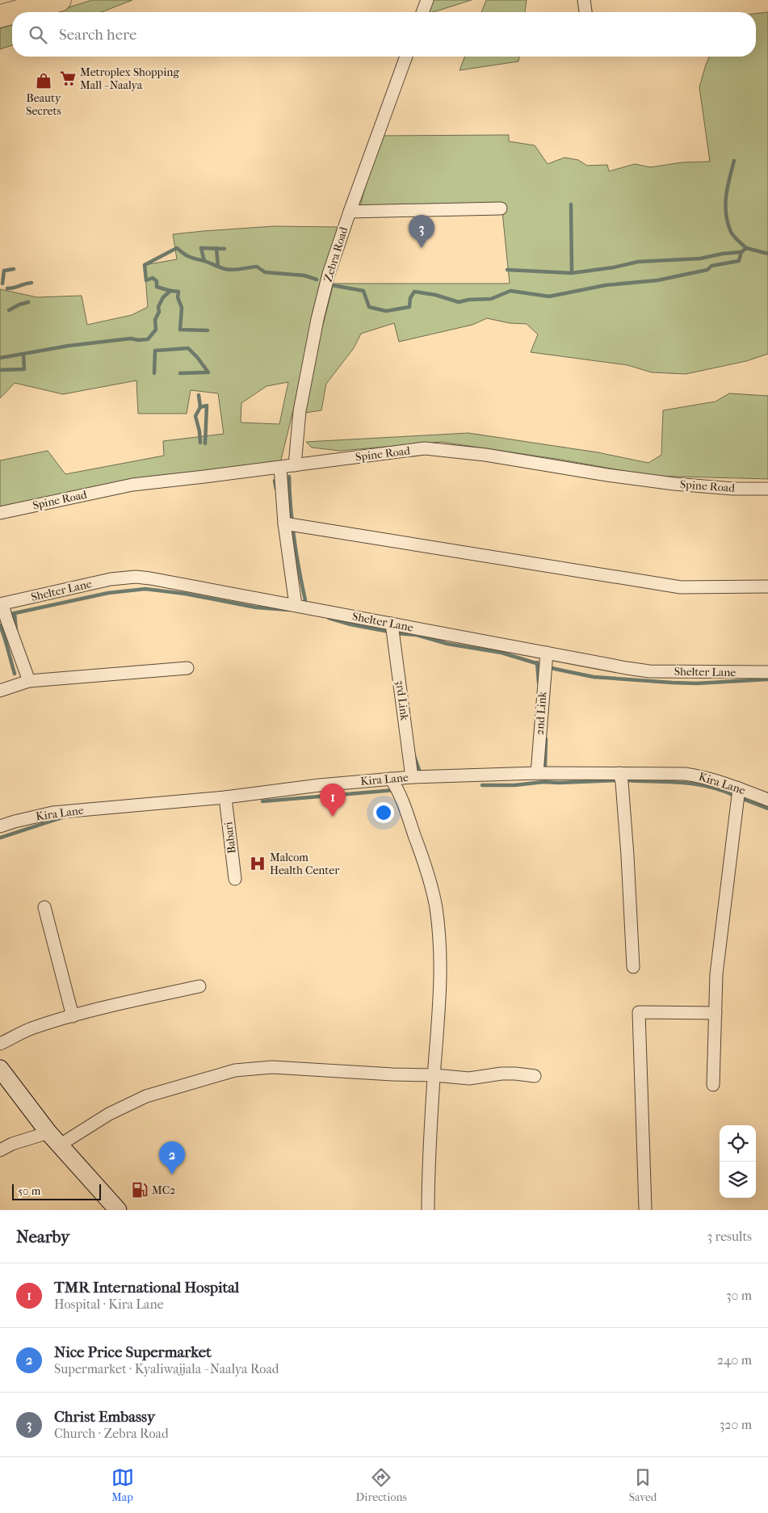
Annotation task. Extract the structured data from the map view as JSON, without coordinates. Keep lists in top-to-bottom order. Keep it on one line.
{"streets":{"street":["Zebra Road","Spine Road","Shelter Lane","3rd Link","2nd Link","Kira Lane","Babari"]},"crossings":[["Zebra Road","Spine Road"],["Shelter Lane","3rd Link"],["Shelter Lane","2nd Link"],["3rd Link","Kira Lane"],["2nd Link","Kira Lane"],["Kira Lane","Babari"]],"places":{"supermarket":["Metroplex Shopping Mall - Naalya"],"shop":["Beauty Secrets"],"hospital":["Malcom Health Center"],"fuel station":["MC2"]},"scale_bar":"50 m","page":{"search":"Search here","pins":["3","1","2"],"scale":"50 m","heading":["Nearby","3 results"],"list":[{"mark":"1","name":"TMR International Hospital","note":"Hospital · Kira Lane","value":"30 m"},{"mark":"2","name":"Nice Price Supermarket","note":"Supermarket · Kyaliwajjala - Naalya Road","value":"240 m"},{"mark":"3","name":"Christ Embassy","note":"Church · Zebra Road","value":"320 m"}],"nav":["Map","Directions","Saved"]}}
